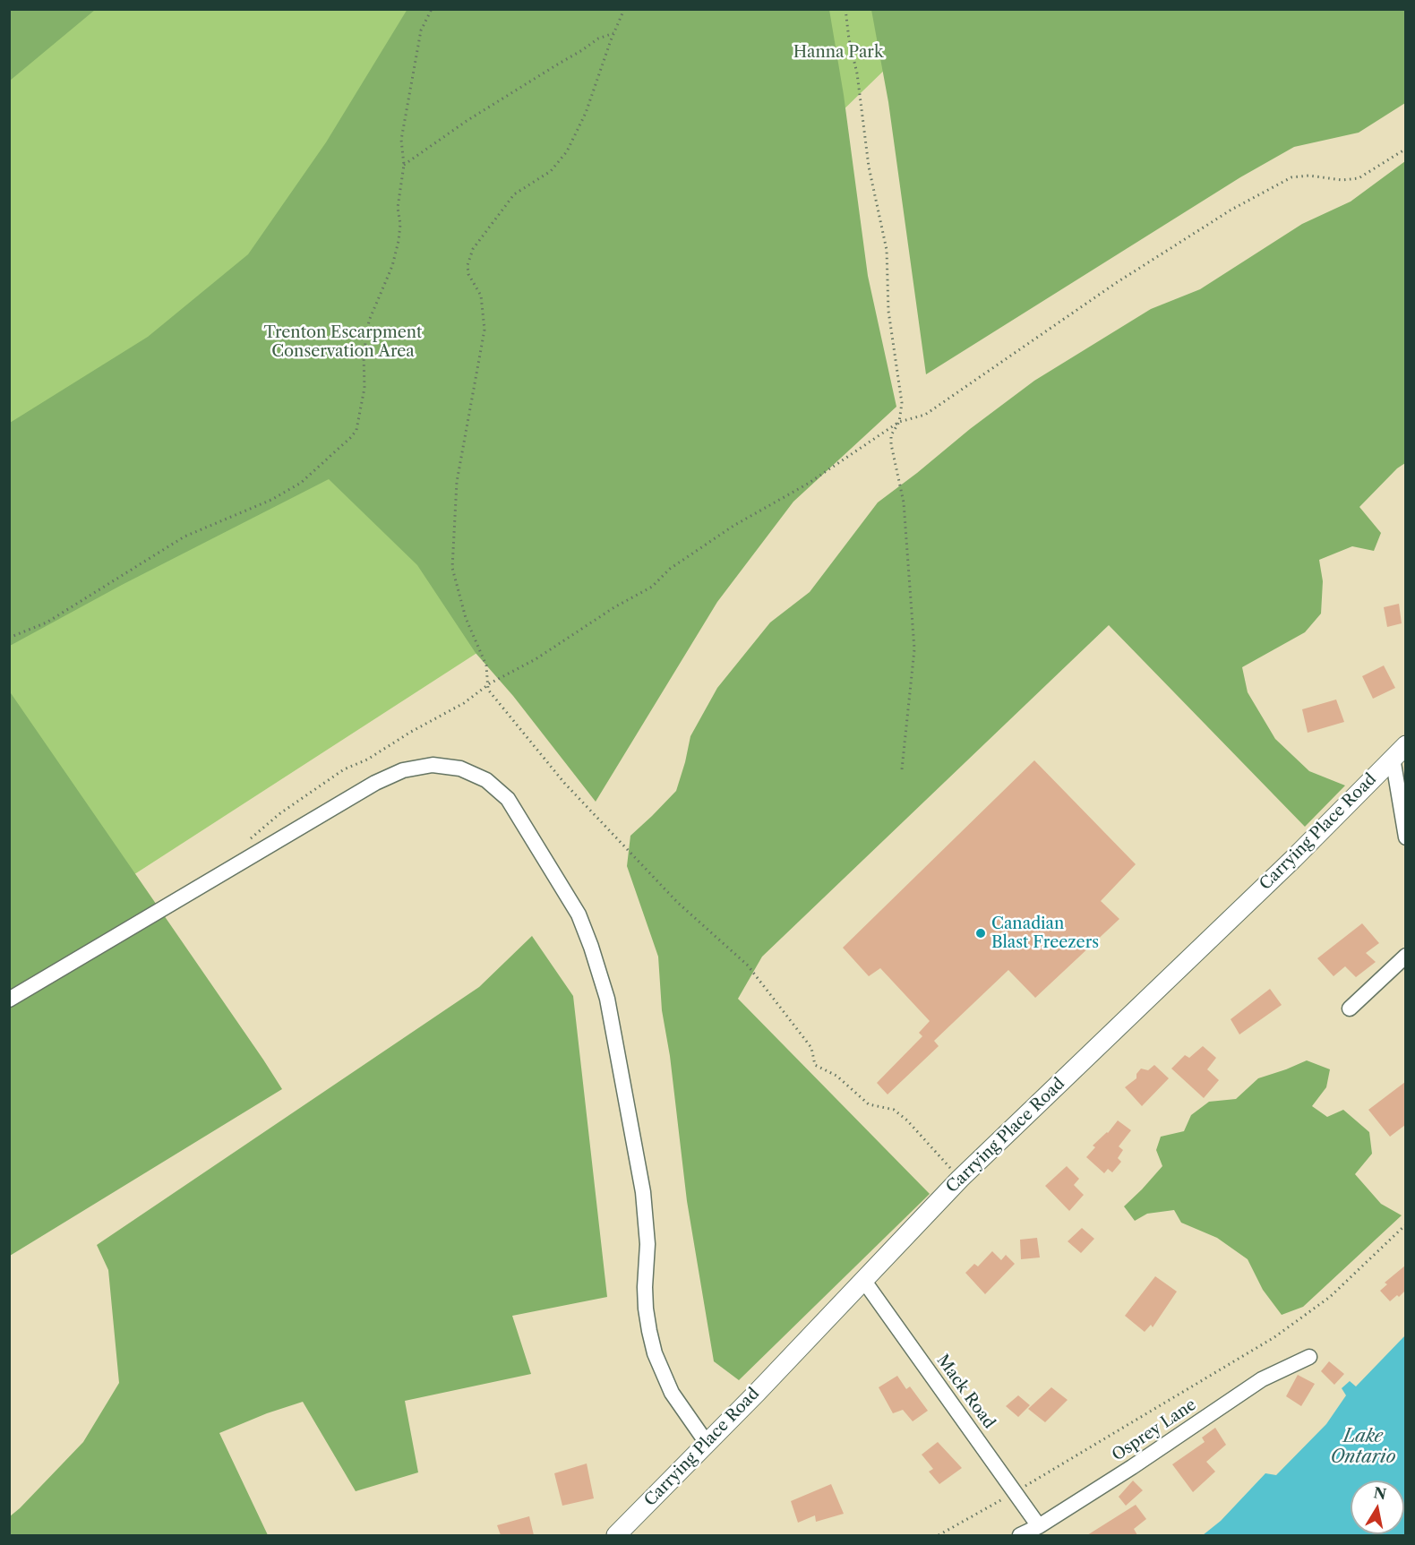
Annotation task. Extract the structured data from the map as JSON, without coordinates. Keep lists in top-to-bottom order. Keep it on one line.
{"streets":{"main road":["Carrying Place Road"],"street":["Mack Road","Osprey Lane"]},"crossings":[["Carrying Place Road","Mack Road"],["Mack Road","Osprey Lane"]],"water":["Lake Ontario"],"parks":["Hanna Park","Trenton Escarpment Conservation Area"],"places":["Canadian Blast Freezers"],"north":"top"}
